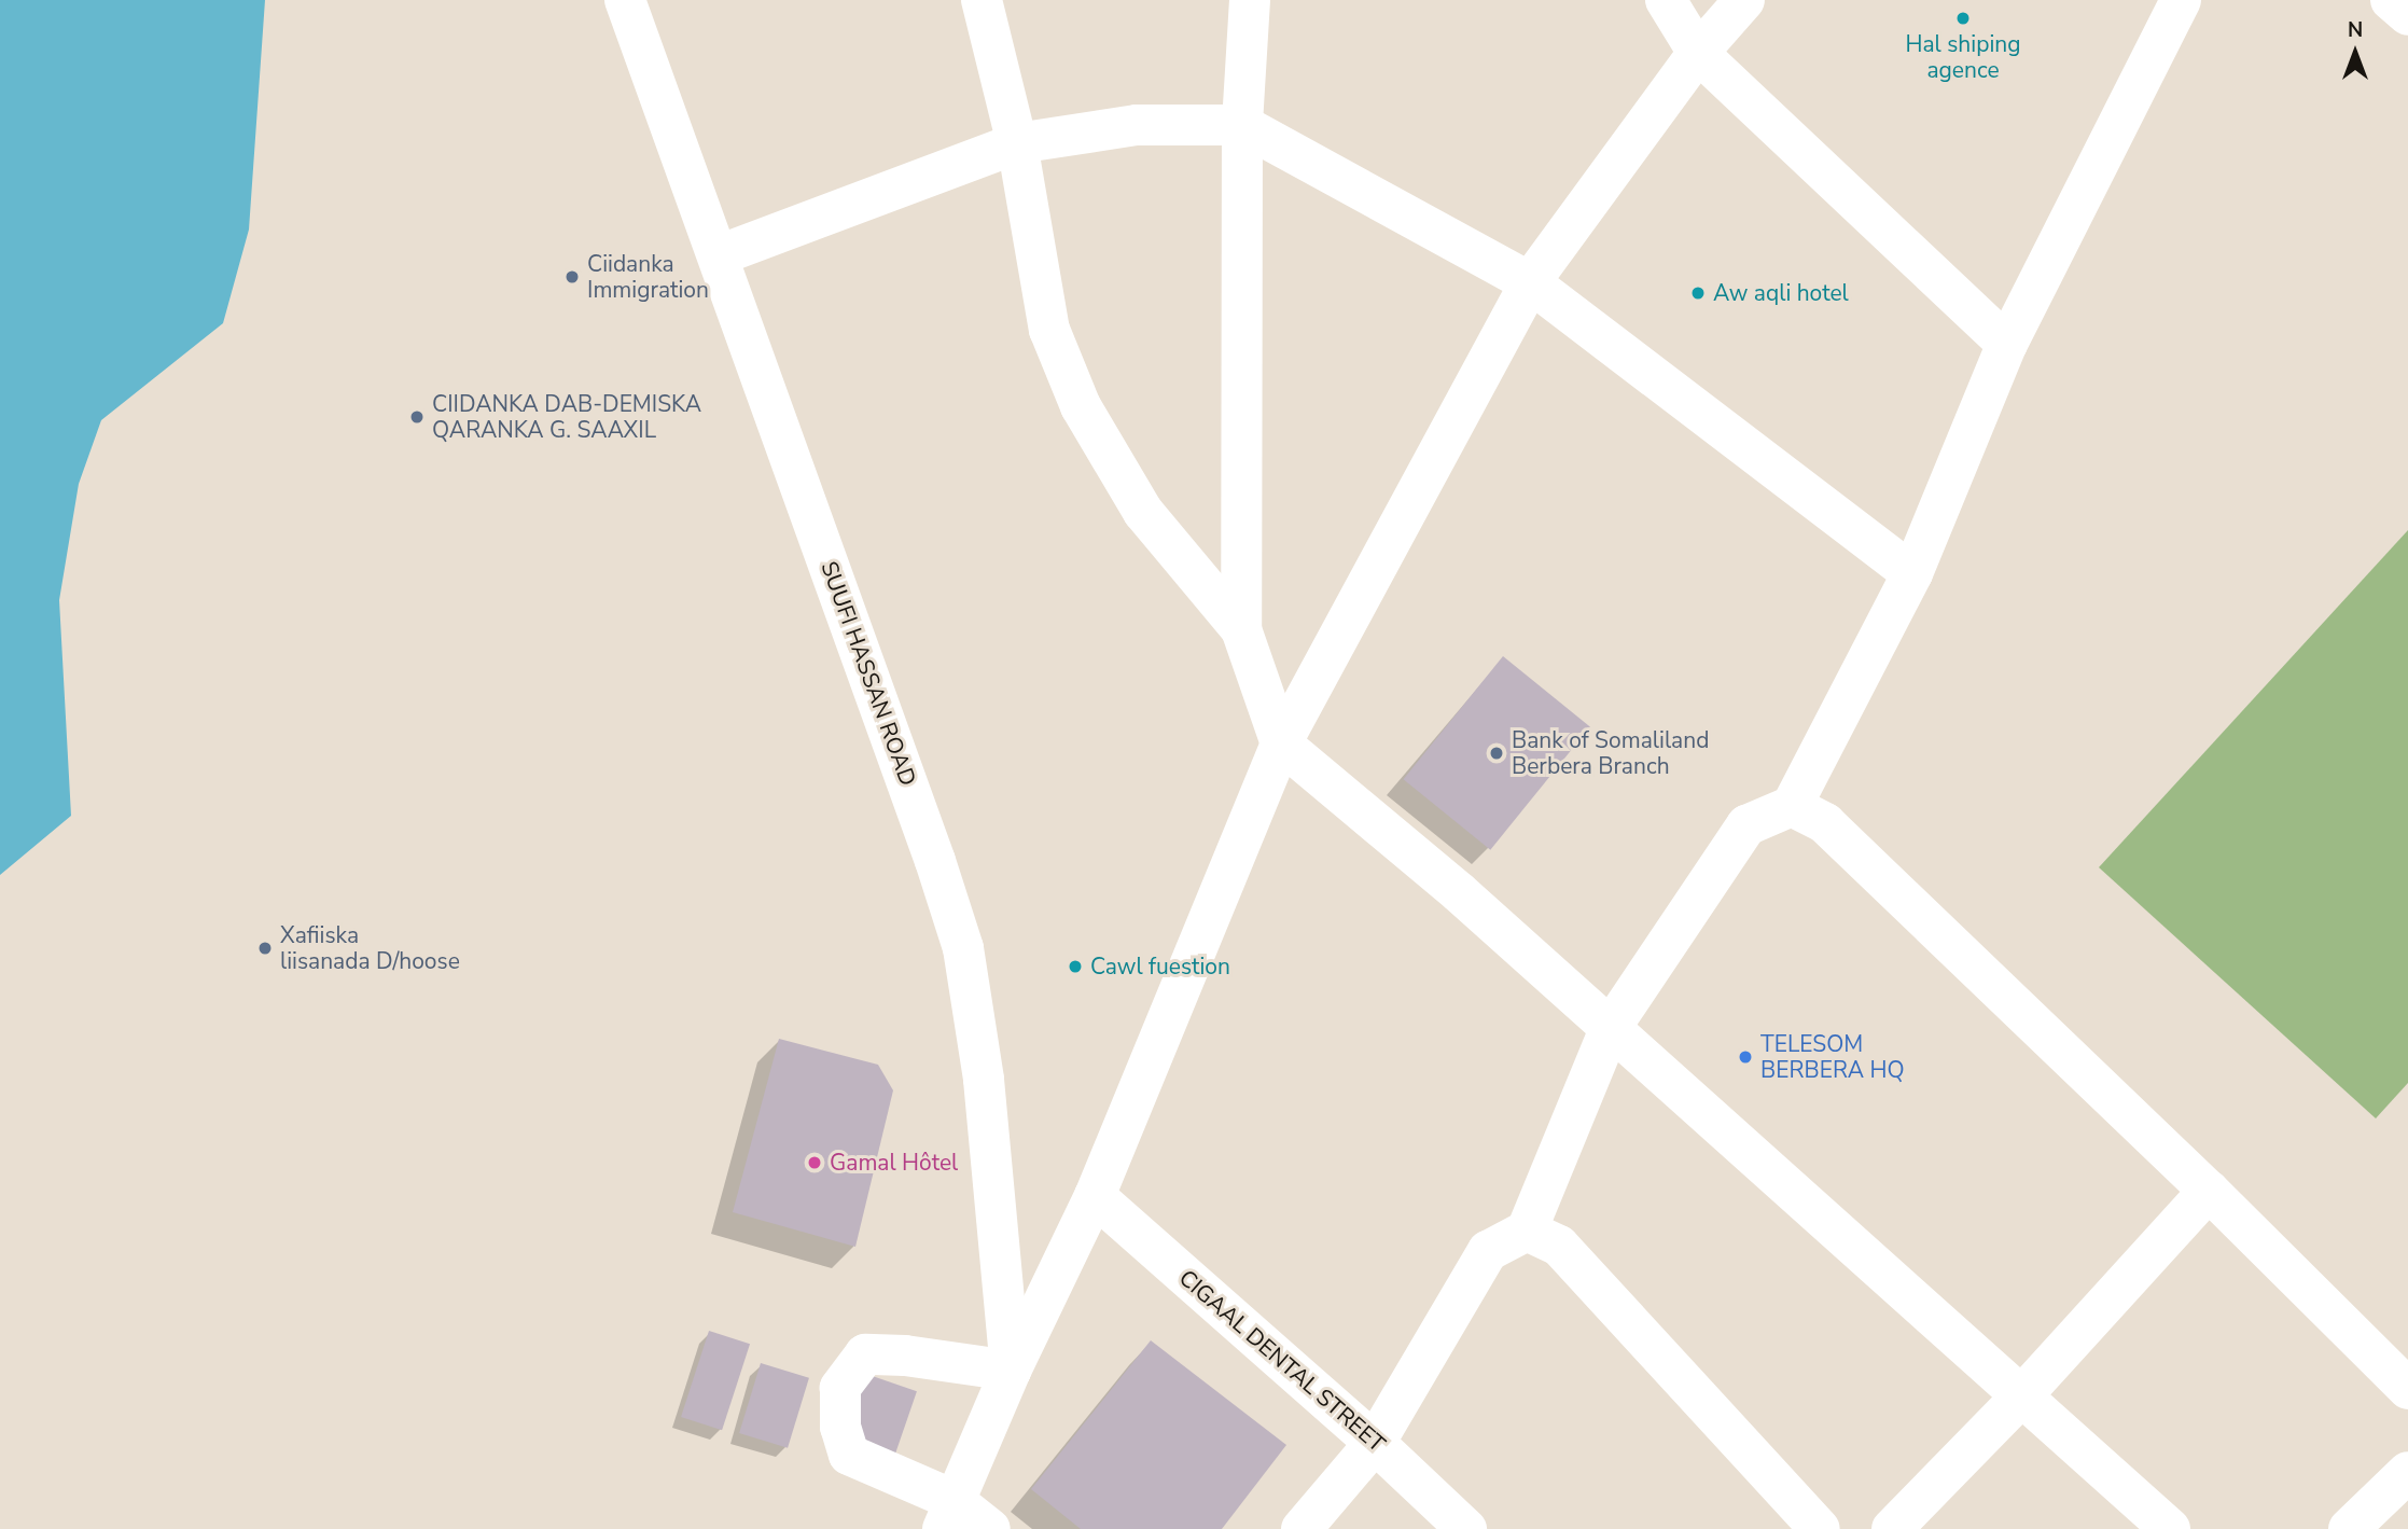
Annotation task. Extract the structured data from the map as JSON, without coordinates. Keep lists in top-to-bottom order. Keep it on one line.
{"streets":{"street":["SUUFI HASSAN ROAD","CIGAAL DENTAL STREET"]},"places":["Hal shiping agence","Ciidanka Immigration","Aw aqli hotel","CIIDANKA DAB-DEMISKA QARANKA G. SAAXIL","Bank of Somaliland Berbera Branch","Xafiiska liisanada D/hoose","Cawl fuestion","TELESOM BERBERA HQ","Gamal Hôtel"],"north":"top"}
